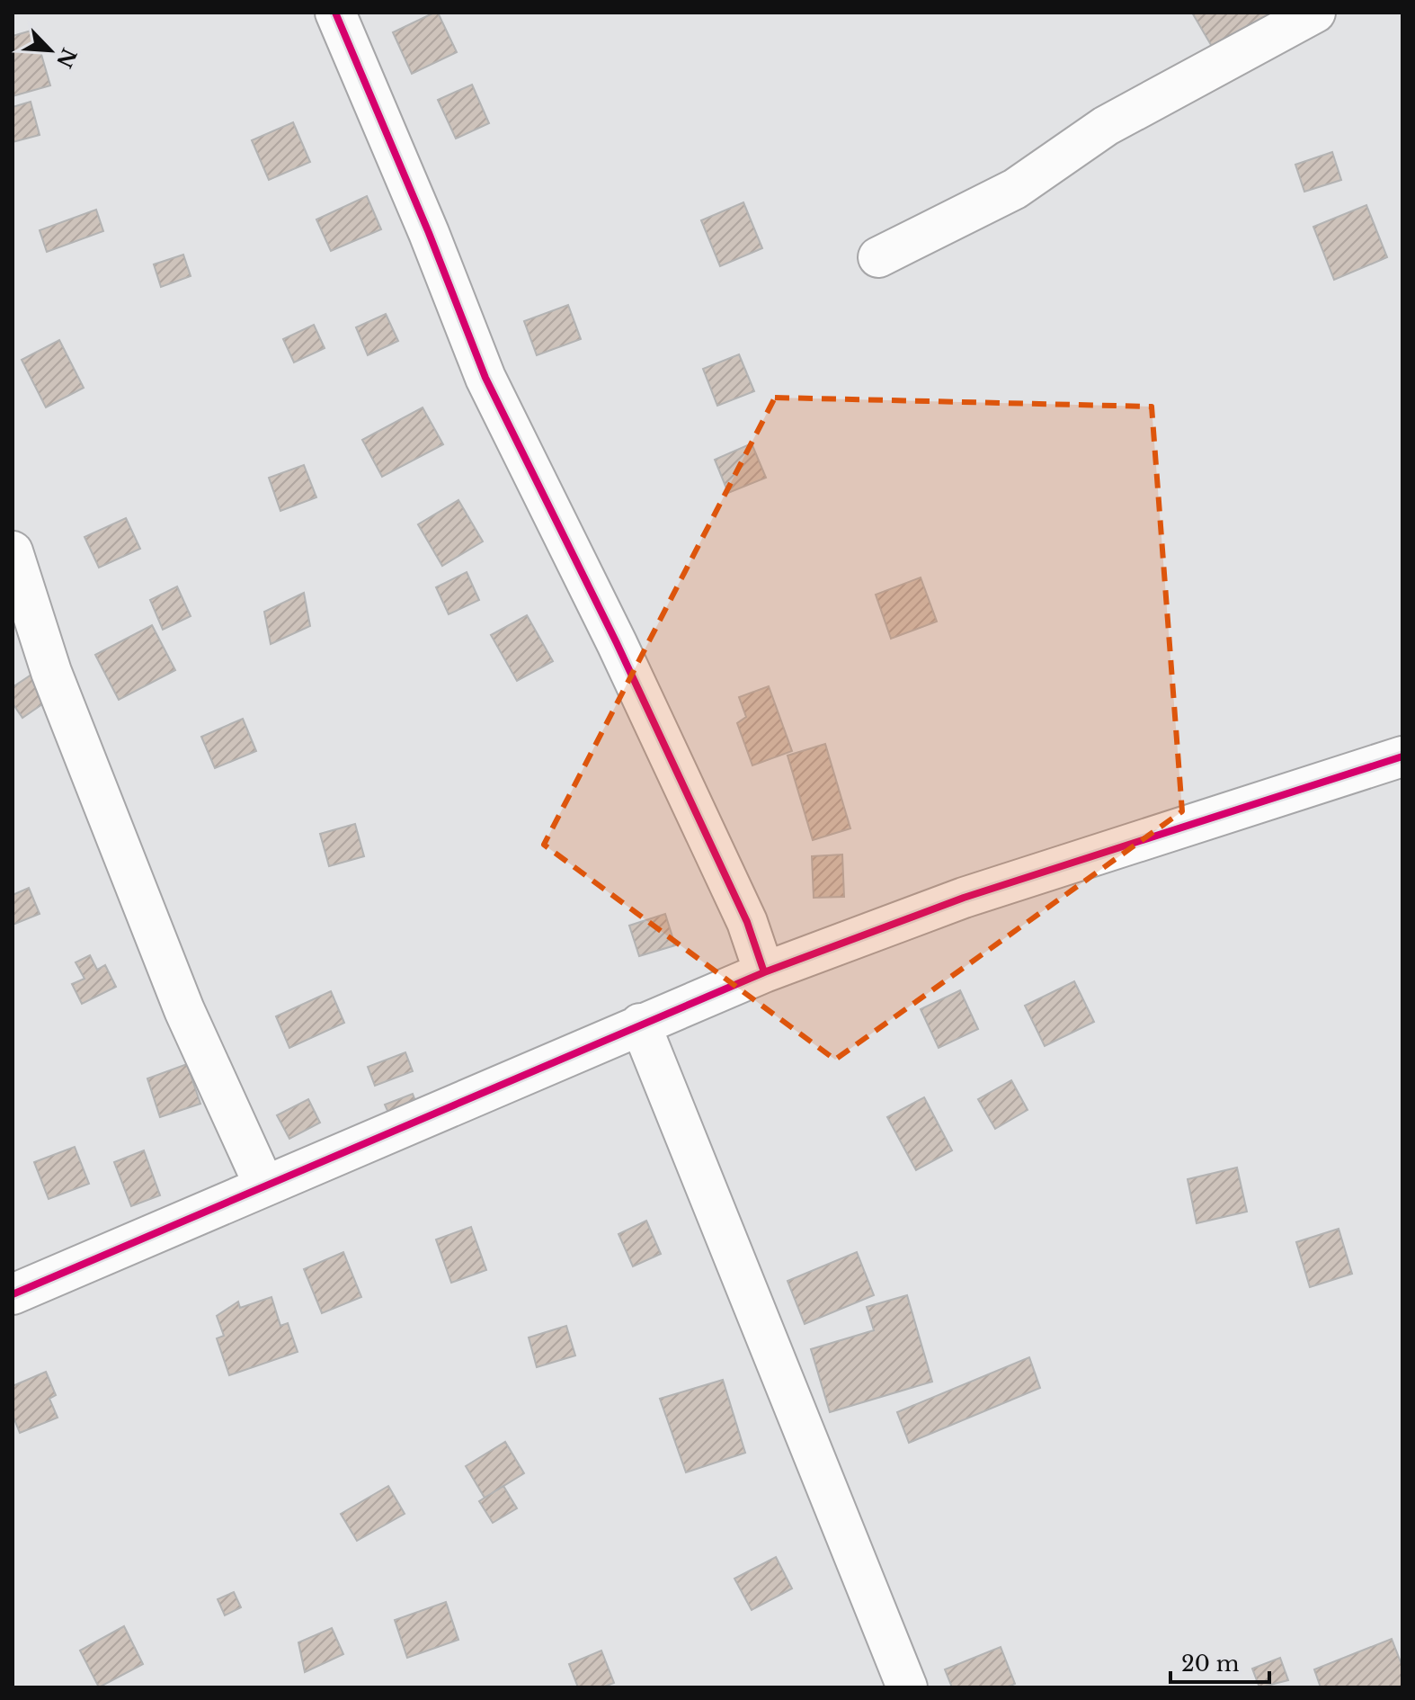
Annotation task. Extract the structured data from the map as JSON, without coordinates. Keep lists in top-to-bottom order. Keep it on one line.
{"scale_bar":"20 m","north":"bottom right"}
